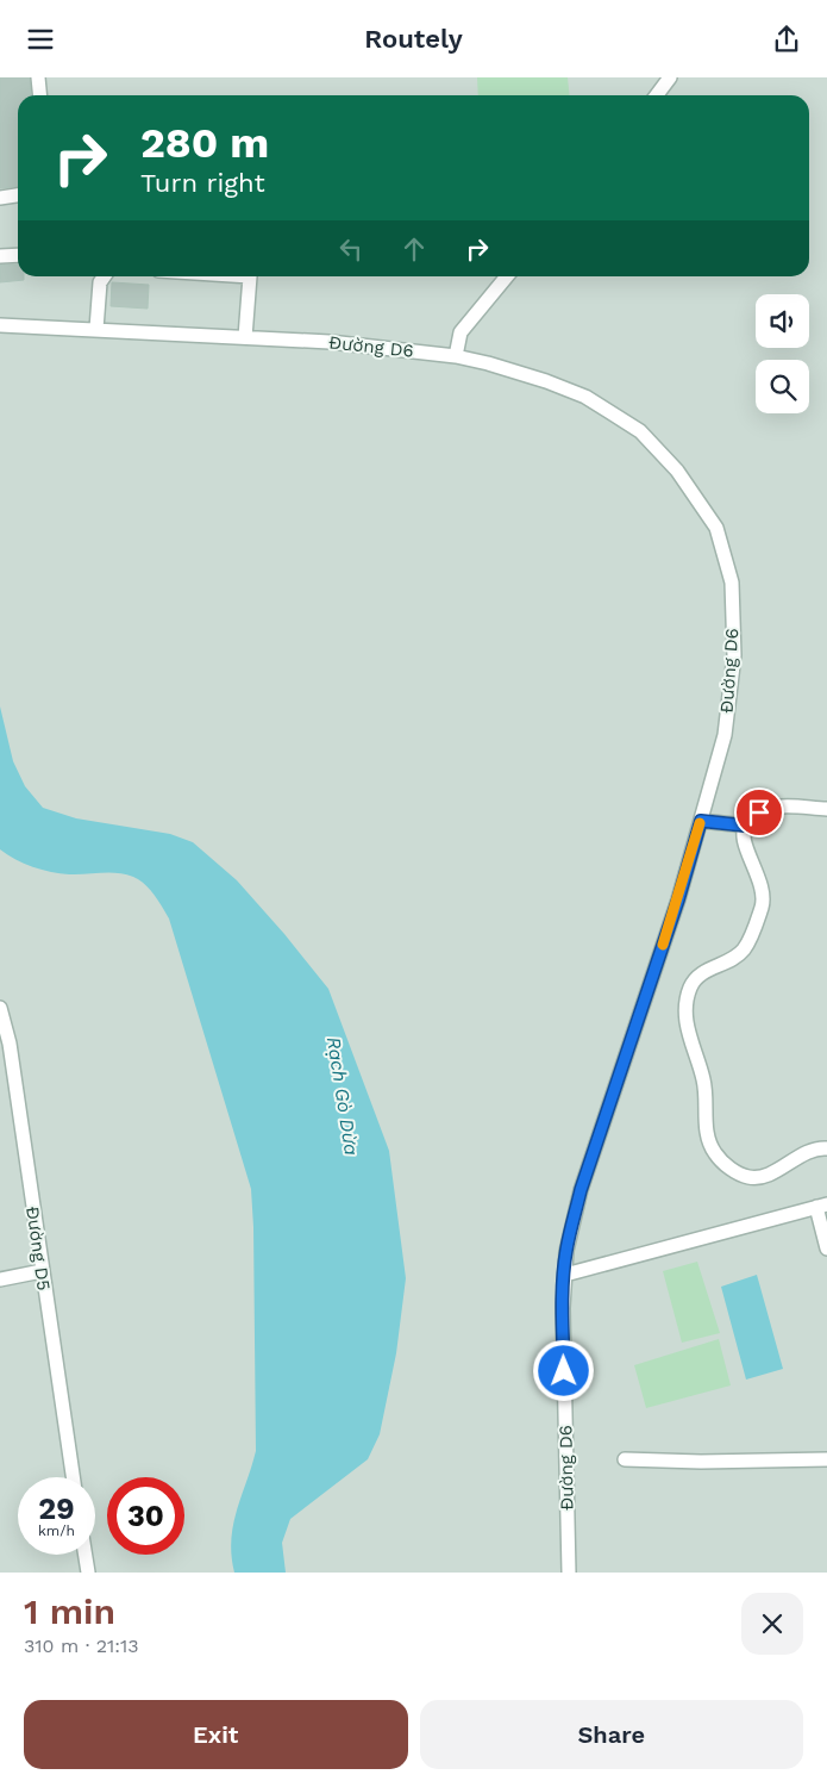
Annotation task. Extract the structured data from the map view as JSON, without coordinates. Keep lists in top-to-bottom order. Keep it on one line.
{"streets":{"street":["Đường D6","Đường D5"]},"water":["Rạch Gò Dừa"],"page":{"header":"Routely","turn":["280 m","Turn right"],"speed":"29 km/h","limit":"30","heading":["1 min","310 m · 21:13"],"buttons":["Exit","Share"]}}
